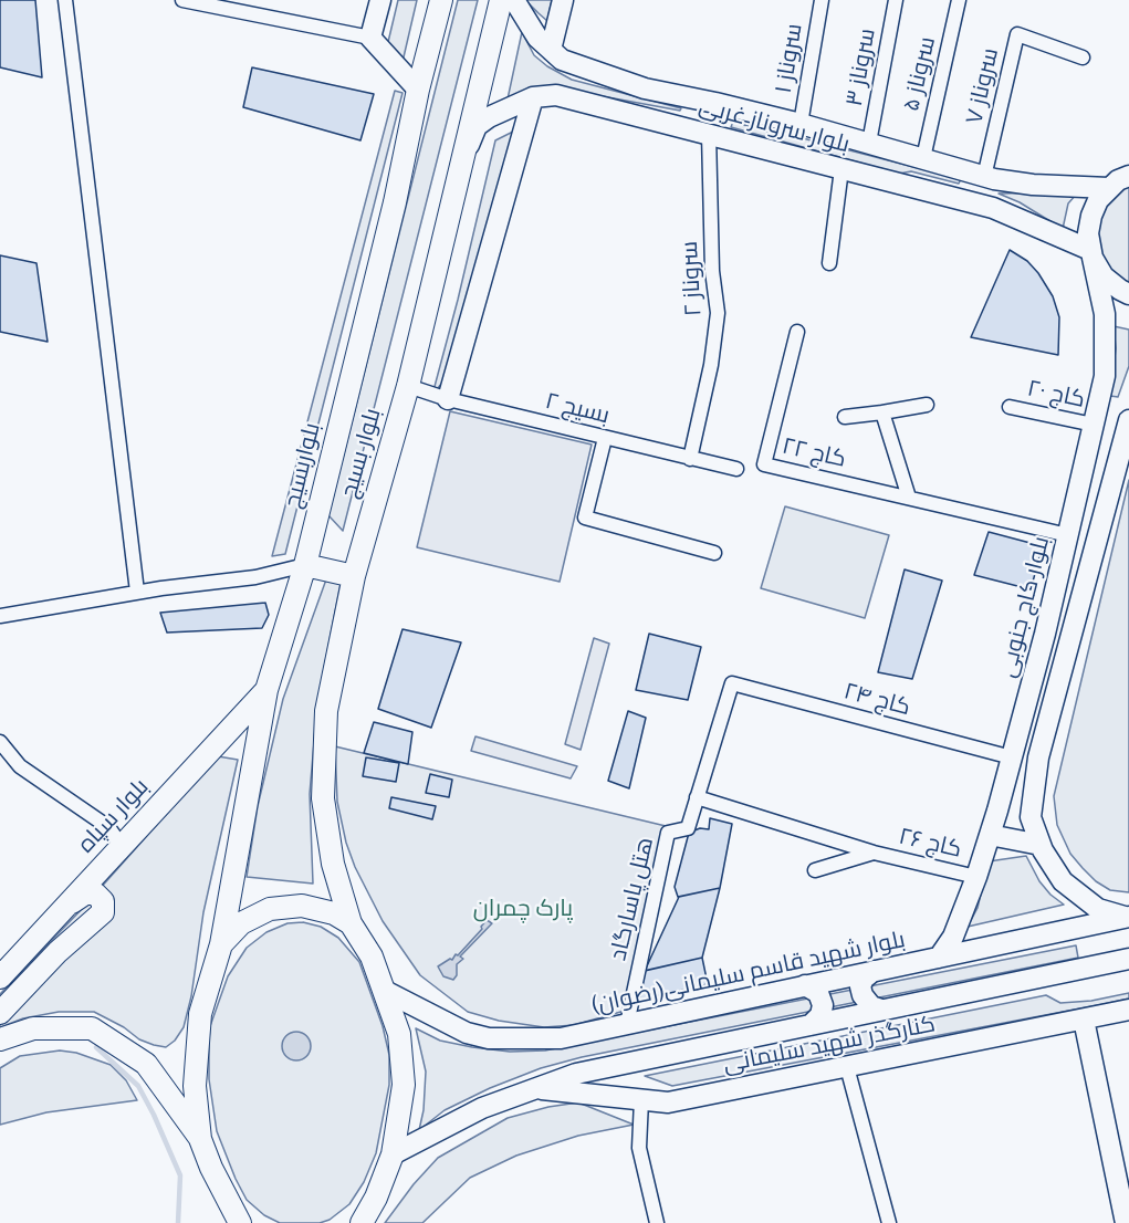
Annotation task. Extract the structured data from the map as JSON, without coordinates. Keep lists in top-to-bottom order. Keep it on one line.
{"streets":{"main road":["بلوار سروناز غربی","بلوار بسیج","بلواربسیج","بلوار کاج جنوبی","بلوار سپاه","بلوار شهید قاسم سلیمانی(رضوان)","کنارگذر شهید سلیمانی"],"street":["سروناز ۱","سروناز ۳","سروناز ۵","سروناز ۷","سروناز ۲","کاج ۲۰","بسیج ۲","کاج ۲۲","کاج ۲۴","کاج ۲۶","هتل پاسارگاد"]},"crossings":[["سروناز ۱","بلوار سروناز غربی"],["سروناز ۳","بلوار سروناز غربی"],["سروناز ۵","بلوار سروناز غربی"],["سروناز ۷","بلوار سروناز غربی"],["بلوار سروناز غربی","سروناز ۲"],["بلوار سروناز غربی","بلوار بسیج"],["بلوار سروناز غربی","بلوار کاج جنوبی"],["سروناز ۲","بسیج ۲"],["کاج ۲۰","بلوار کاج جنوبی"],["بسیج ۲","بلوار بسیج"],["بلوار بسیج","بلوار شهید قاسم سلیمانی(رضوان)"],["کاج ۲۲","بلوار کاج جنوبی"],["بلواربسیج","بلوار سپاه"],["بلوار کاج جنوبی","کاج ۲۴"],["بلوار کاج جنوبی","کاج ۲۶"],["بلوار کاج جنوبی","بلوار شهید قاسم سلیمانی(رضوان)"],["کاج ۲۴","هتل پاسارگاد"],["کاج ۲۶","هتل پاسارگاد"],["هتل پاسارگاد","بلوار شهید قاسم سلیمانی(رضوان)"]],"parks":["پارک چمران"]}
